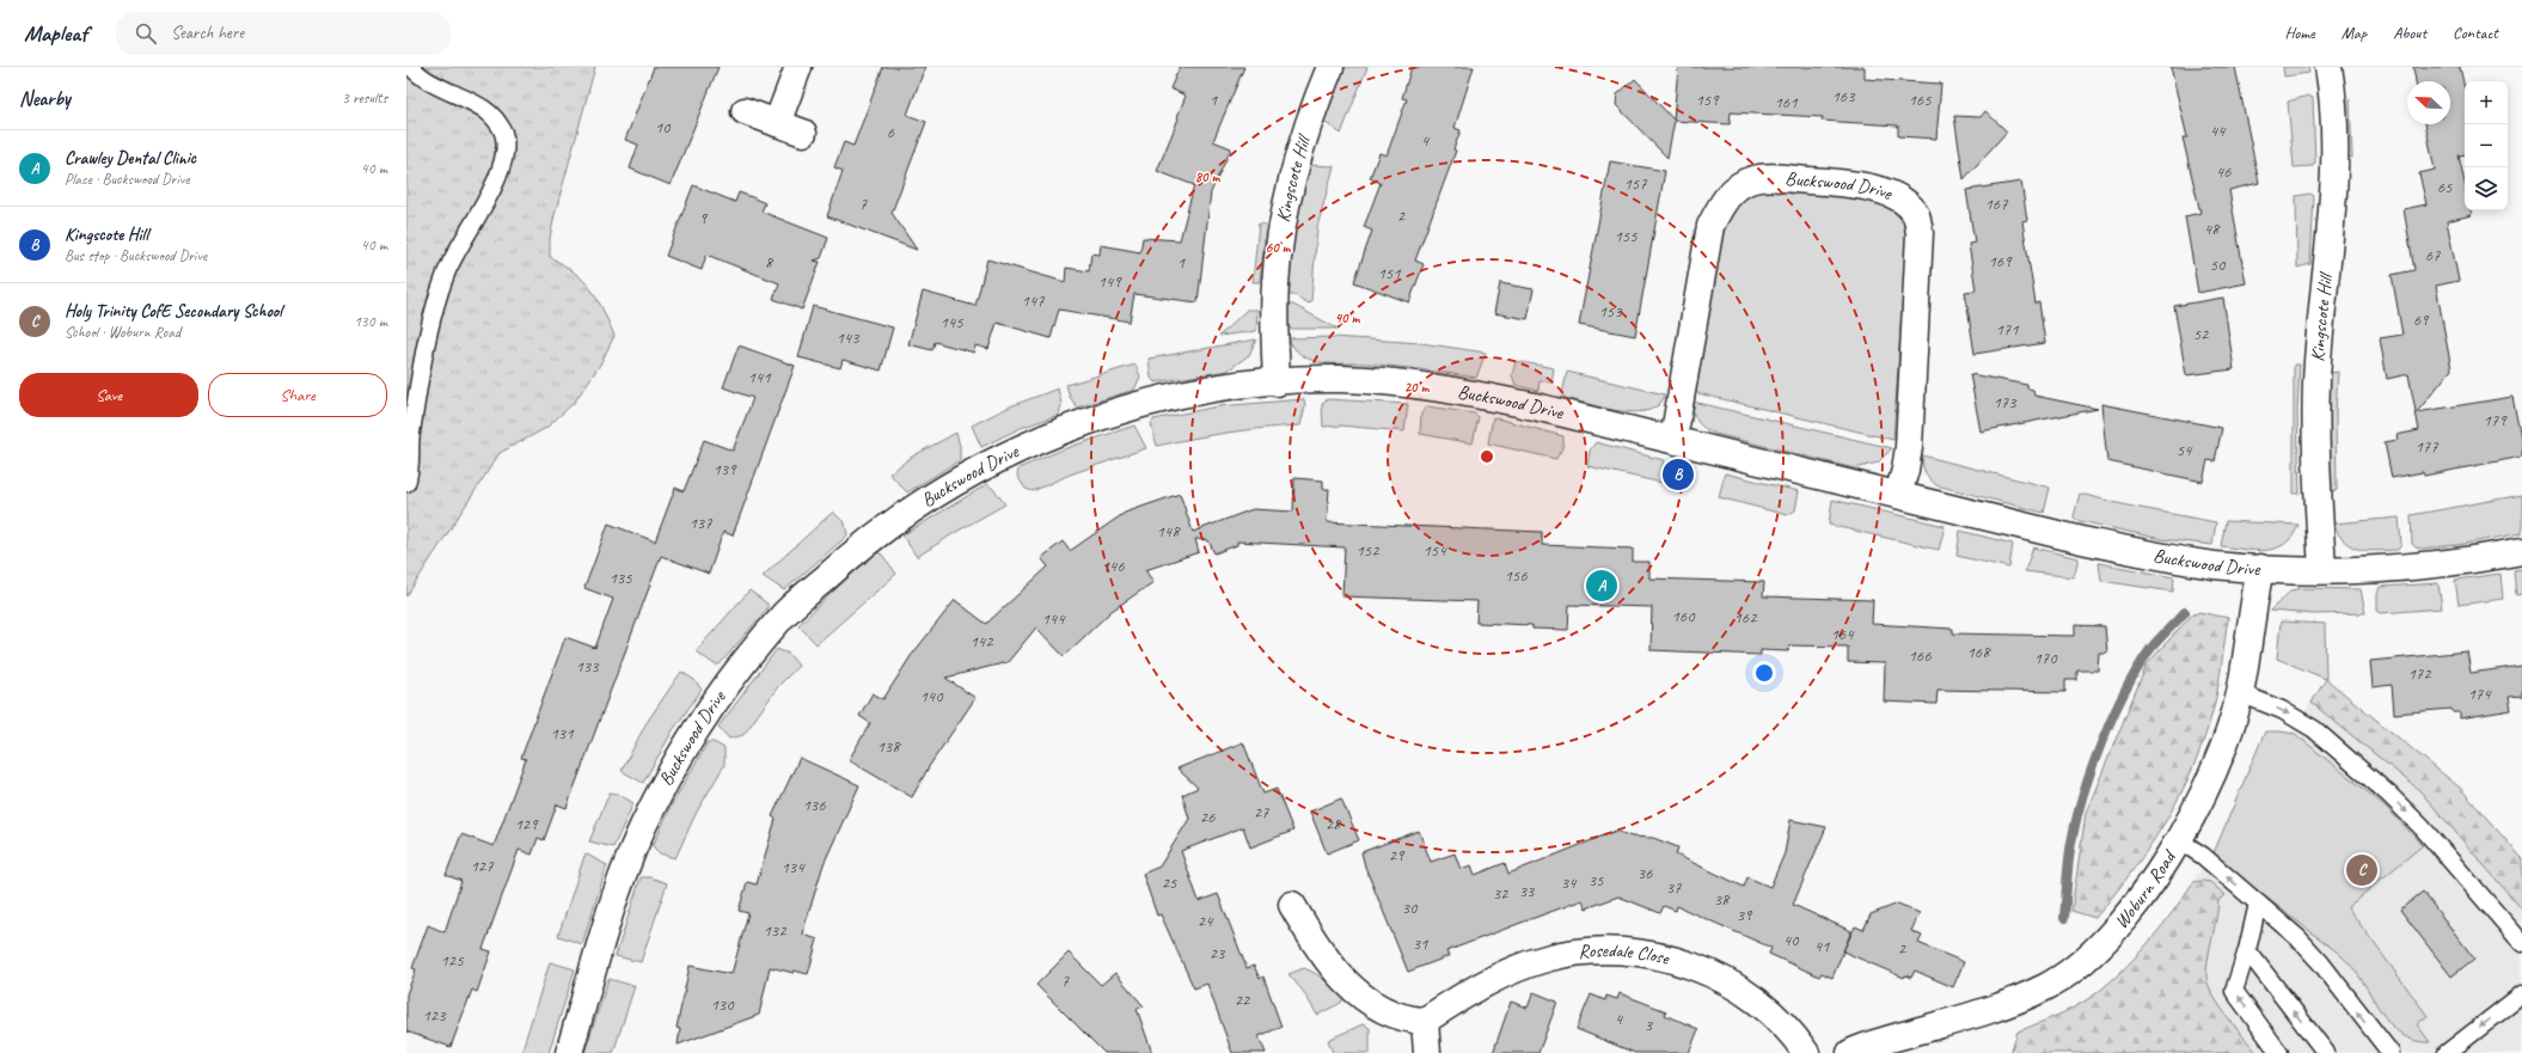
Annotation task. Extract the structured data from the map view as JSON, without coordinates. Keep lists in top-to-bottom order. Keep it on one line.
{"streets":{"street":["Kingscote Hill","Buckswood Drive","Woburn Road","Rosedale Close"]},"crossings":[["Kingscote Hill","Buckswood Drive"],["Buckswood Drive","Woburn Road"]],"house_numbers":["163","1","159","165","161","10","44","6","4","46","157","65","7","167","2","9","48","155","67","169","8","1","50","151","149","147","153","69","145","171","52","143","141","173","179","177","54","139","137","148","152","154","146","156","135","160","162","144","164","142","168","166","170","133","172","174","140","131","138","136","27","26","129","28","29","127","134","36","35","25","34","37","33","32","38","30","39","24","132","40","31","41","2","23","125","7","22","130","123","4","3"],"north":"top left","page":{"header":"Mapleaf","search":"Search here","nav":["Home","Map","About","Contact"],"heading":["Nearby","3 results"],"map_buttons":["+","−"],"list":[{"mark":"A","name":"Crawley Dental Clinic","note":"Place · Buckswood Drive","value":"40 m"},{"mark":"B","name":"Kingscote Hill","note":"Bus stop · Buckswood Drive","value":"40 m"},{"mark":"C","name":"Holy Trinity CofE Secondary School","note":"School · Woburn Road","value":"130 m"}],"buttons":["Save","Share"],"pins":["B","A","C"]},"rings":["80 m","60 m","40 m","20 m"]}
